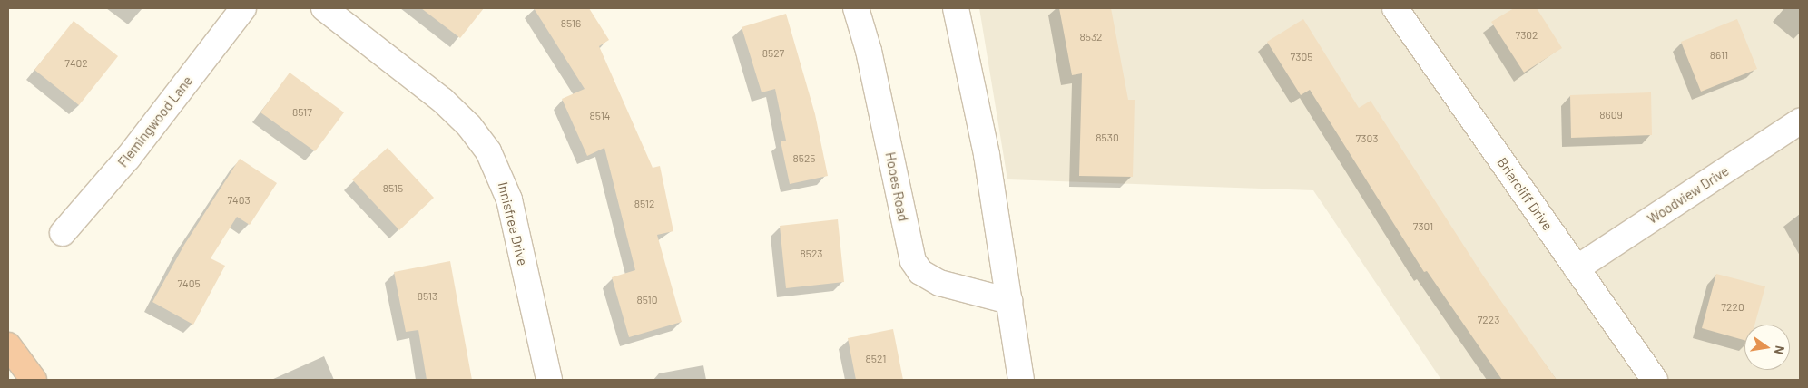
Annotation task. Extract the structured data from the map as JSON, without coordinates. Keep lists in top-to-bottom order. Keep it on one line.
{"streets":{"street":["Flemingwood Lane","Hooes Road","Briarcliff Drive","Woodview Drive","Innisfree Drive"]},"crossings":[["Briarcliff Drive","Woodview Drive"]],"house_numbers":["8516","7302","8532","8527","8611","7305","7402","8517","8609","8514","8530","7303","8525","8515","7403","8512","7301","8523","7405","8513","8510","7220","7223","8521"],"north":"right"}
